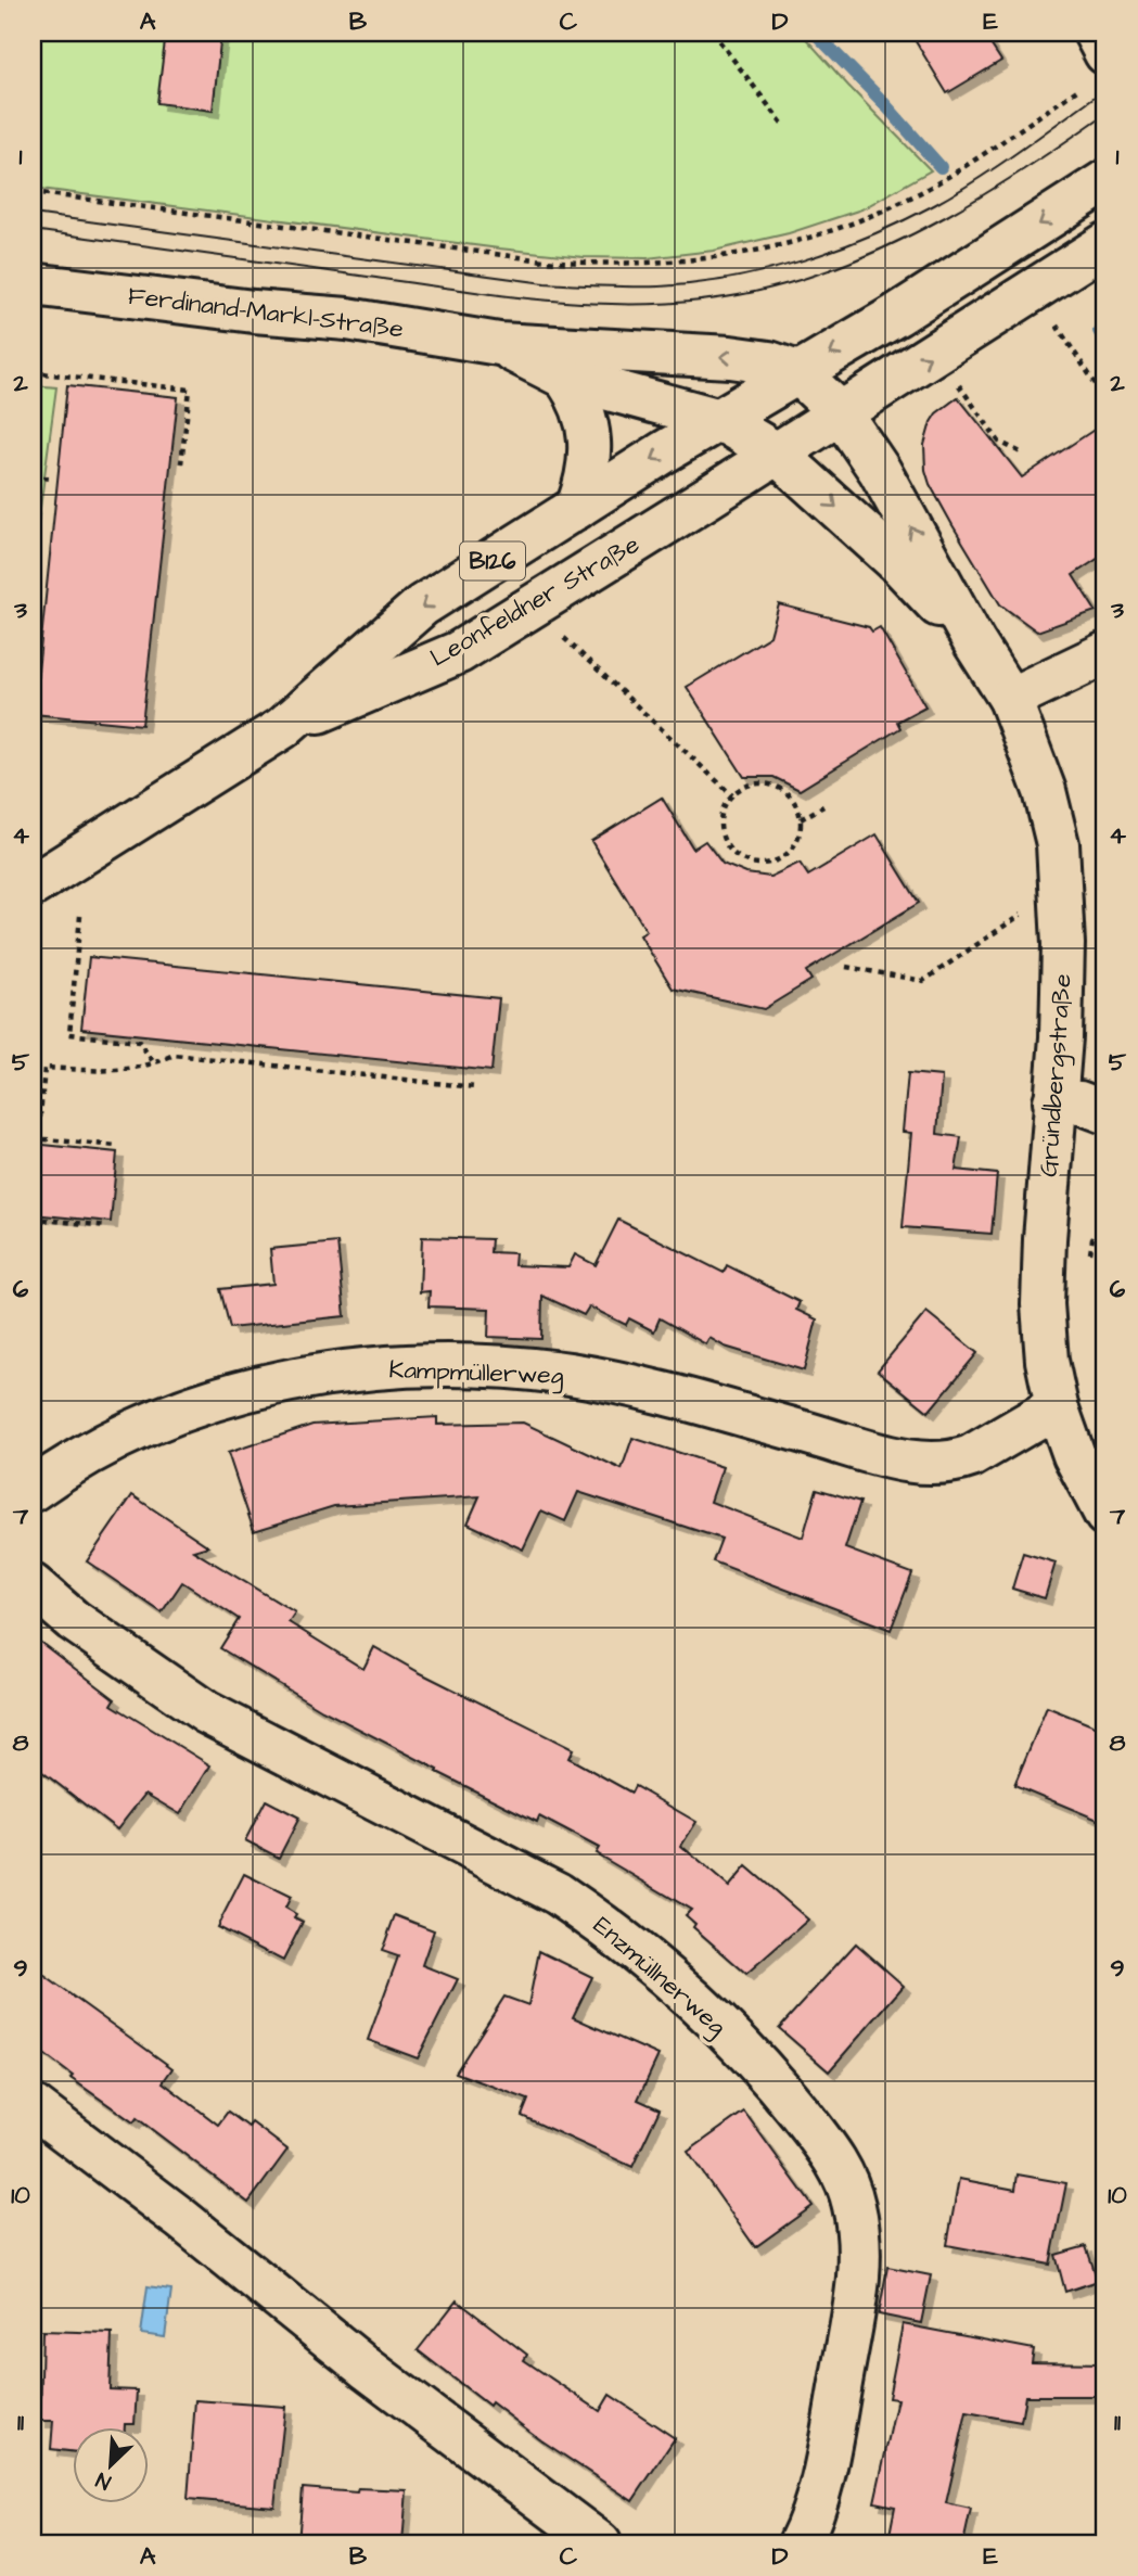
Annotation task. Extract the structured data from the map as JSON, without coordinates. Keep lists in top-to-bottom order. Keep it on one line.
{"streets":{"street":["Ferdinand-Markl-Straße","B126","Leonfeldner Straße","Gründbergstraße","Kampmüllerweg","Enzmüllnerweg"]},"crossings":[["Ferdinand-Markl-Straße","Leonfeldner Straße"],["Leonfeldner Straße","Gründbergstraße"],["Gründbergstraße","Kampmüllerweg"]],"north":"bottom left","grid":{"columns":["A","B","C","D","E"],"rows":["1","2","3","4","5","6","7","8","9","10","11"]}}
